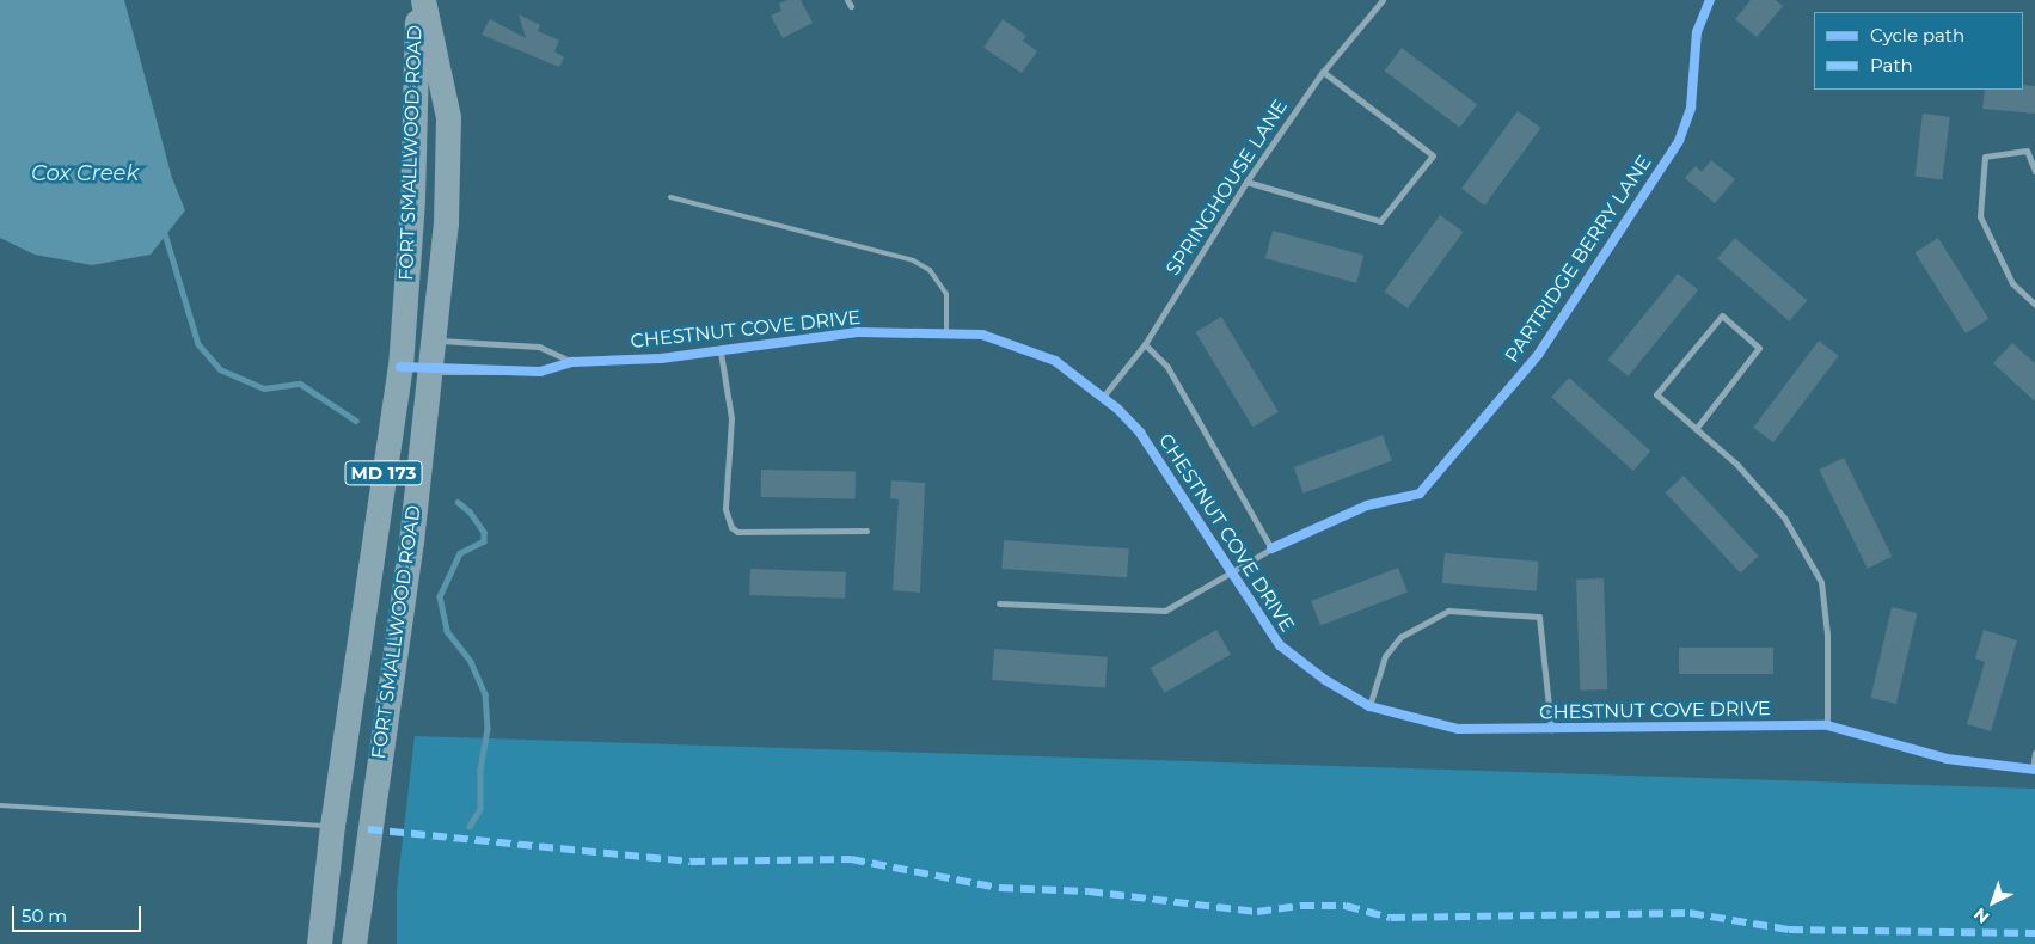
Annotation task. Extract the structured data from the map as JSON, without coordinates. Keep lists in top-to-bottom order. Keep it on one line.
{"streets":{"main road":["FORT SMALLWOOD ROAD","MD 173"],"street":["SPRINGHOUSE LANE","PARTRIDGE BERRY LANE","CHESTNUT COVE DRIVE"]},"crossings":[["FORT SMALLWOOD ROAD","CHESTNUT COVE DRIVE"],["SPRINGHOUSE LANE","CHESTNUT COVE DRIVE"],["PARTRIDGE BERRY LANE","CHESTNUT COVE DRIVE"]],"water":["Cox Creek"],"legend":["Cycle path","Path"],"scale_bar":"50 m","north":"bottom left"}
